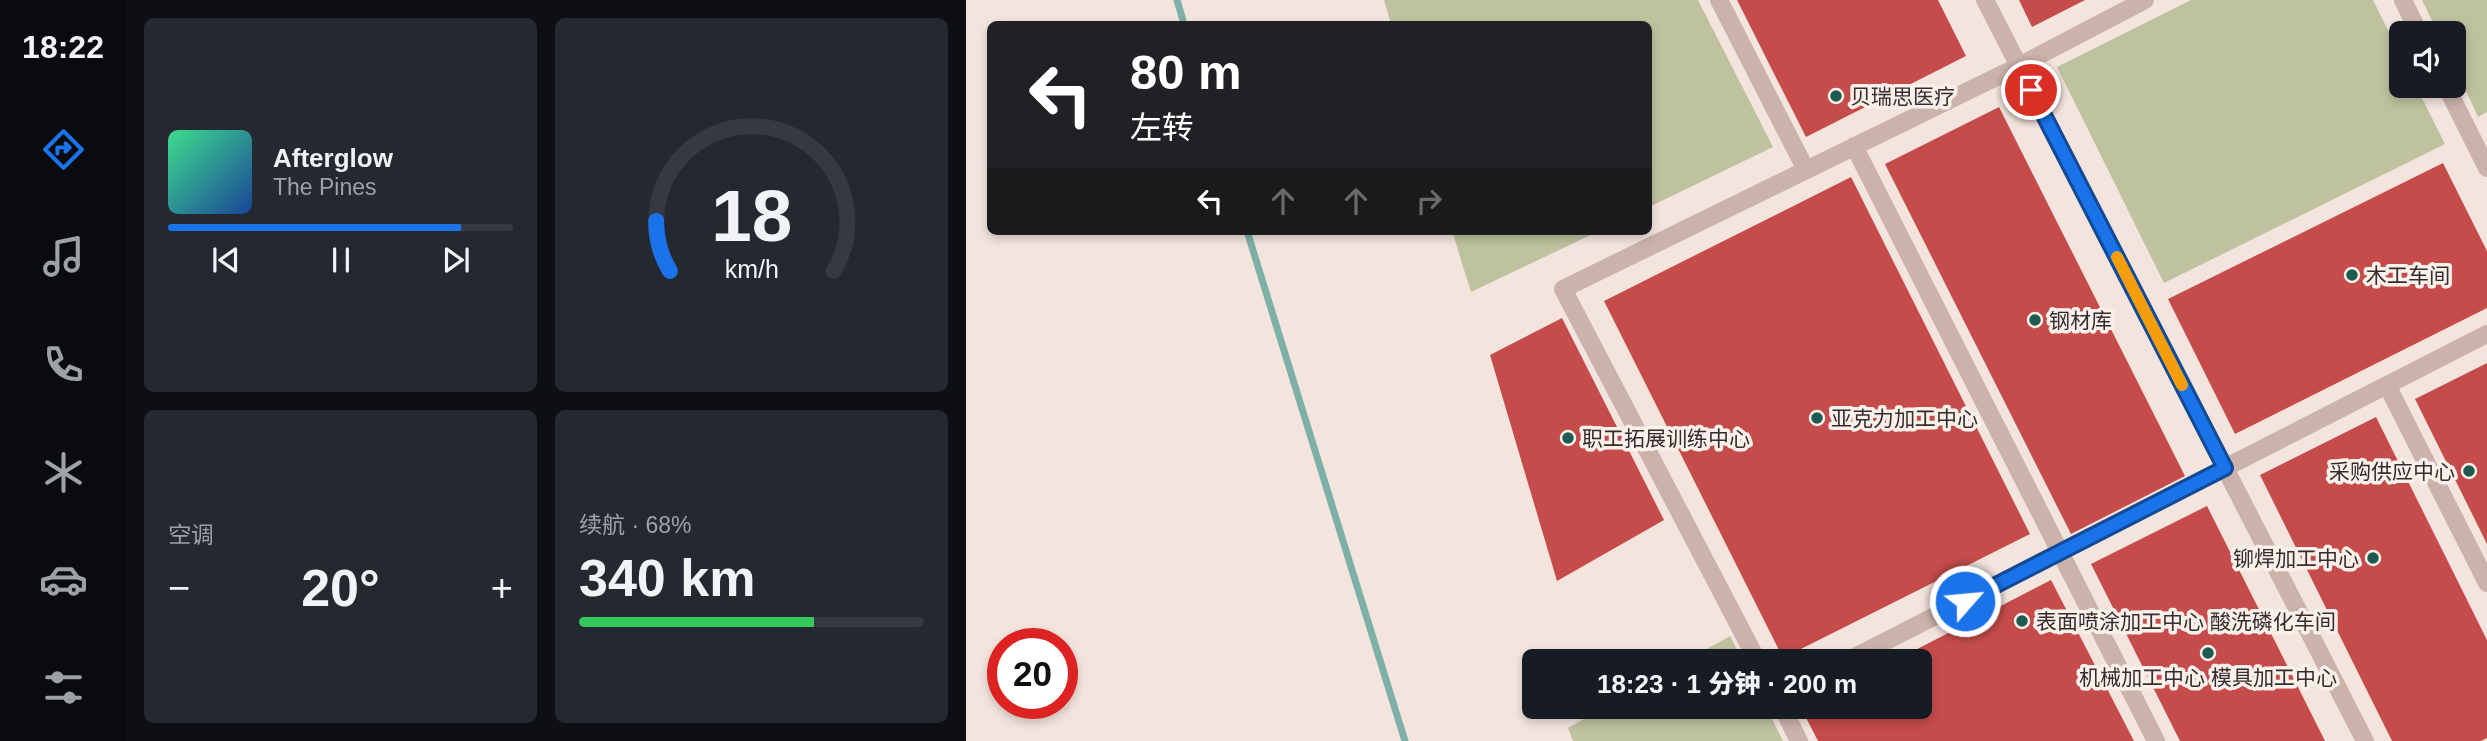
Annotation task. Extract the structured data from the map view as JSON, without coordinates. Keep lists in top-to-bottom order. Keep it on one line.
{"places":["贝瑞思医疗","木工车间","钢材库","亚克力加工中心","职工拓展训练中心","采购供应中心","铆焊加工中心","表面喷涂加工中心 酸洗磷化车间","机械加工中心 模具加工中心"],"page":{"tabs":"18:22","turn":["80 m","左转"],"song":["Afterglow","The Pines"],"tile":["空调",["续航 · 68%","340 km"]],"heat":["−","20°","+"],"limit":"20","trip":"18:23 · 1 分钟 · 200 m","gauge":["18","km/h"]}}
